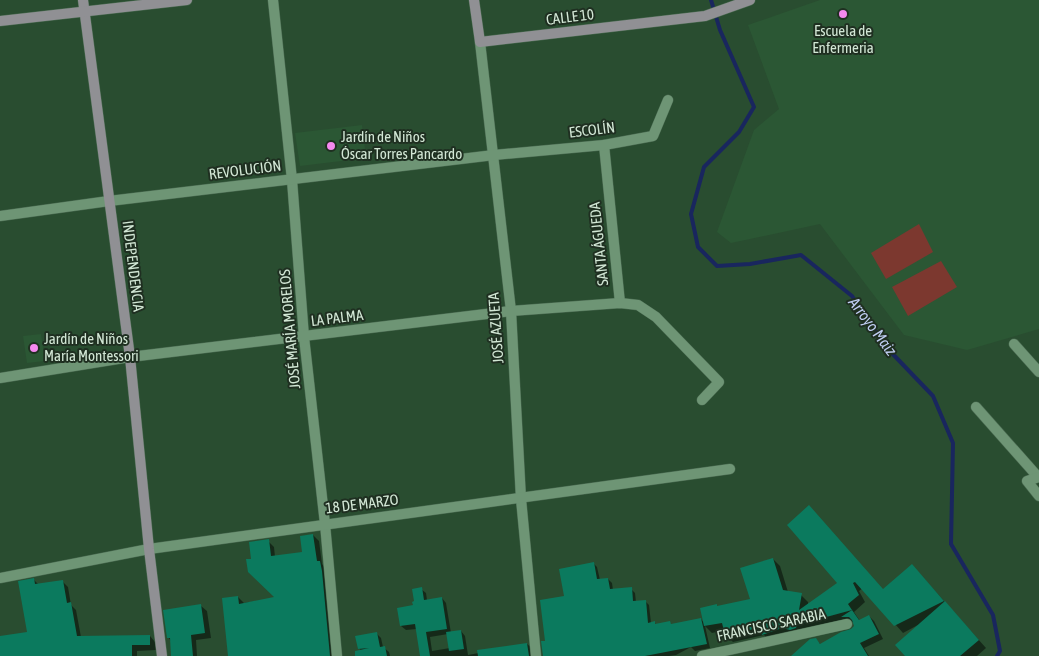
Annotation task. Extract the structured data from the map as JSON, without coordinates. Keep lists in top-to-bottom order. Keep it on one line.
{"streets":{"main road":["CALLE 10","INDEPENDENCIA","JOSÉ AZUETA"],"street":["ESCOLÍN","REVOLUCIÓN","SANTA ÁGUEDA","LA PALMA","JOSÉ MARÍA MORELOS","18 DE MARZO","FRANCISCO SARABIA"]},"crossings":[["CALLE 10","JOSÉ AZUETA"],["ESCOLÍN","REVOLUCIÓN"],["ESCOLÍN","SANTA ÁGUEDA"],["ESCOLÍN","JOSÉ AZUETA"],["REVOLUCIÓN","INDEPENDENCIA"],["REVOLUCIÓN","JOSÉ AZUETA"],["REVOLUCIÓN","JOSÉ MARÍA MORELOS"],["SANTA ÁGUEDA","LA PALMA"],["INDEPENDENCIA","LA PALMA"],["INDEPENDENCIA","18 DE MARZO"],["LA PALMA","JOSÉ AZUETA"],["LA PALMA","JOSÉ MARÍA MORELOS"],["JOSÉ AZUETA","18 DE MARZO"],["JOSÉ MARÍA MORELOS","18 DE MARZO"]],"water":["Arroyo Maiz"],"places":["Escuela de Enfermeria","Jardín de Niños Óscar Torres Pancardo","Jardín de Niños María Montessori"]}
